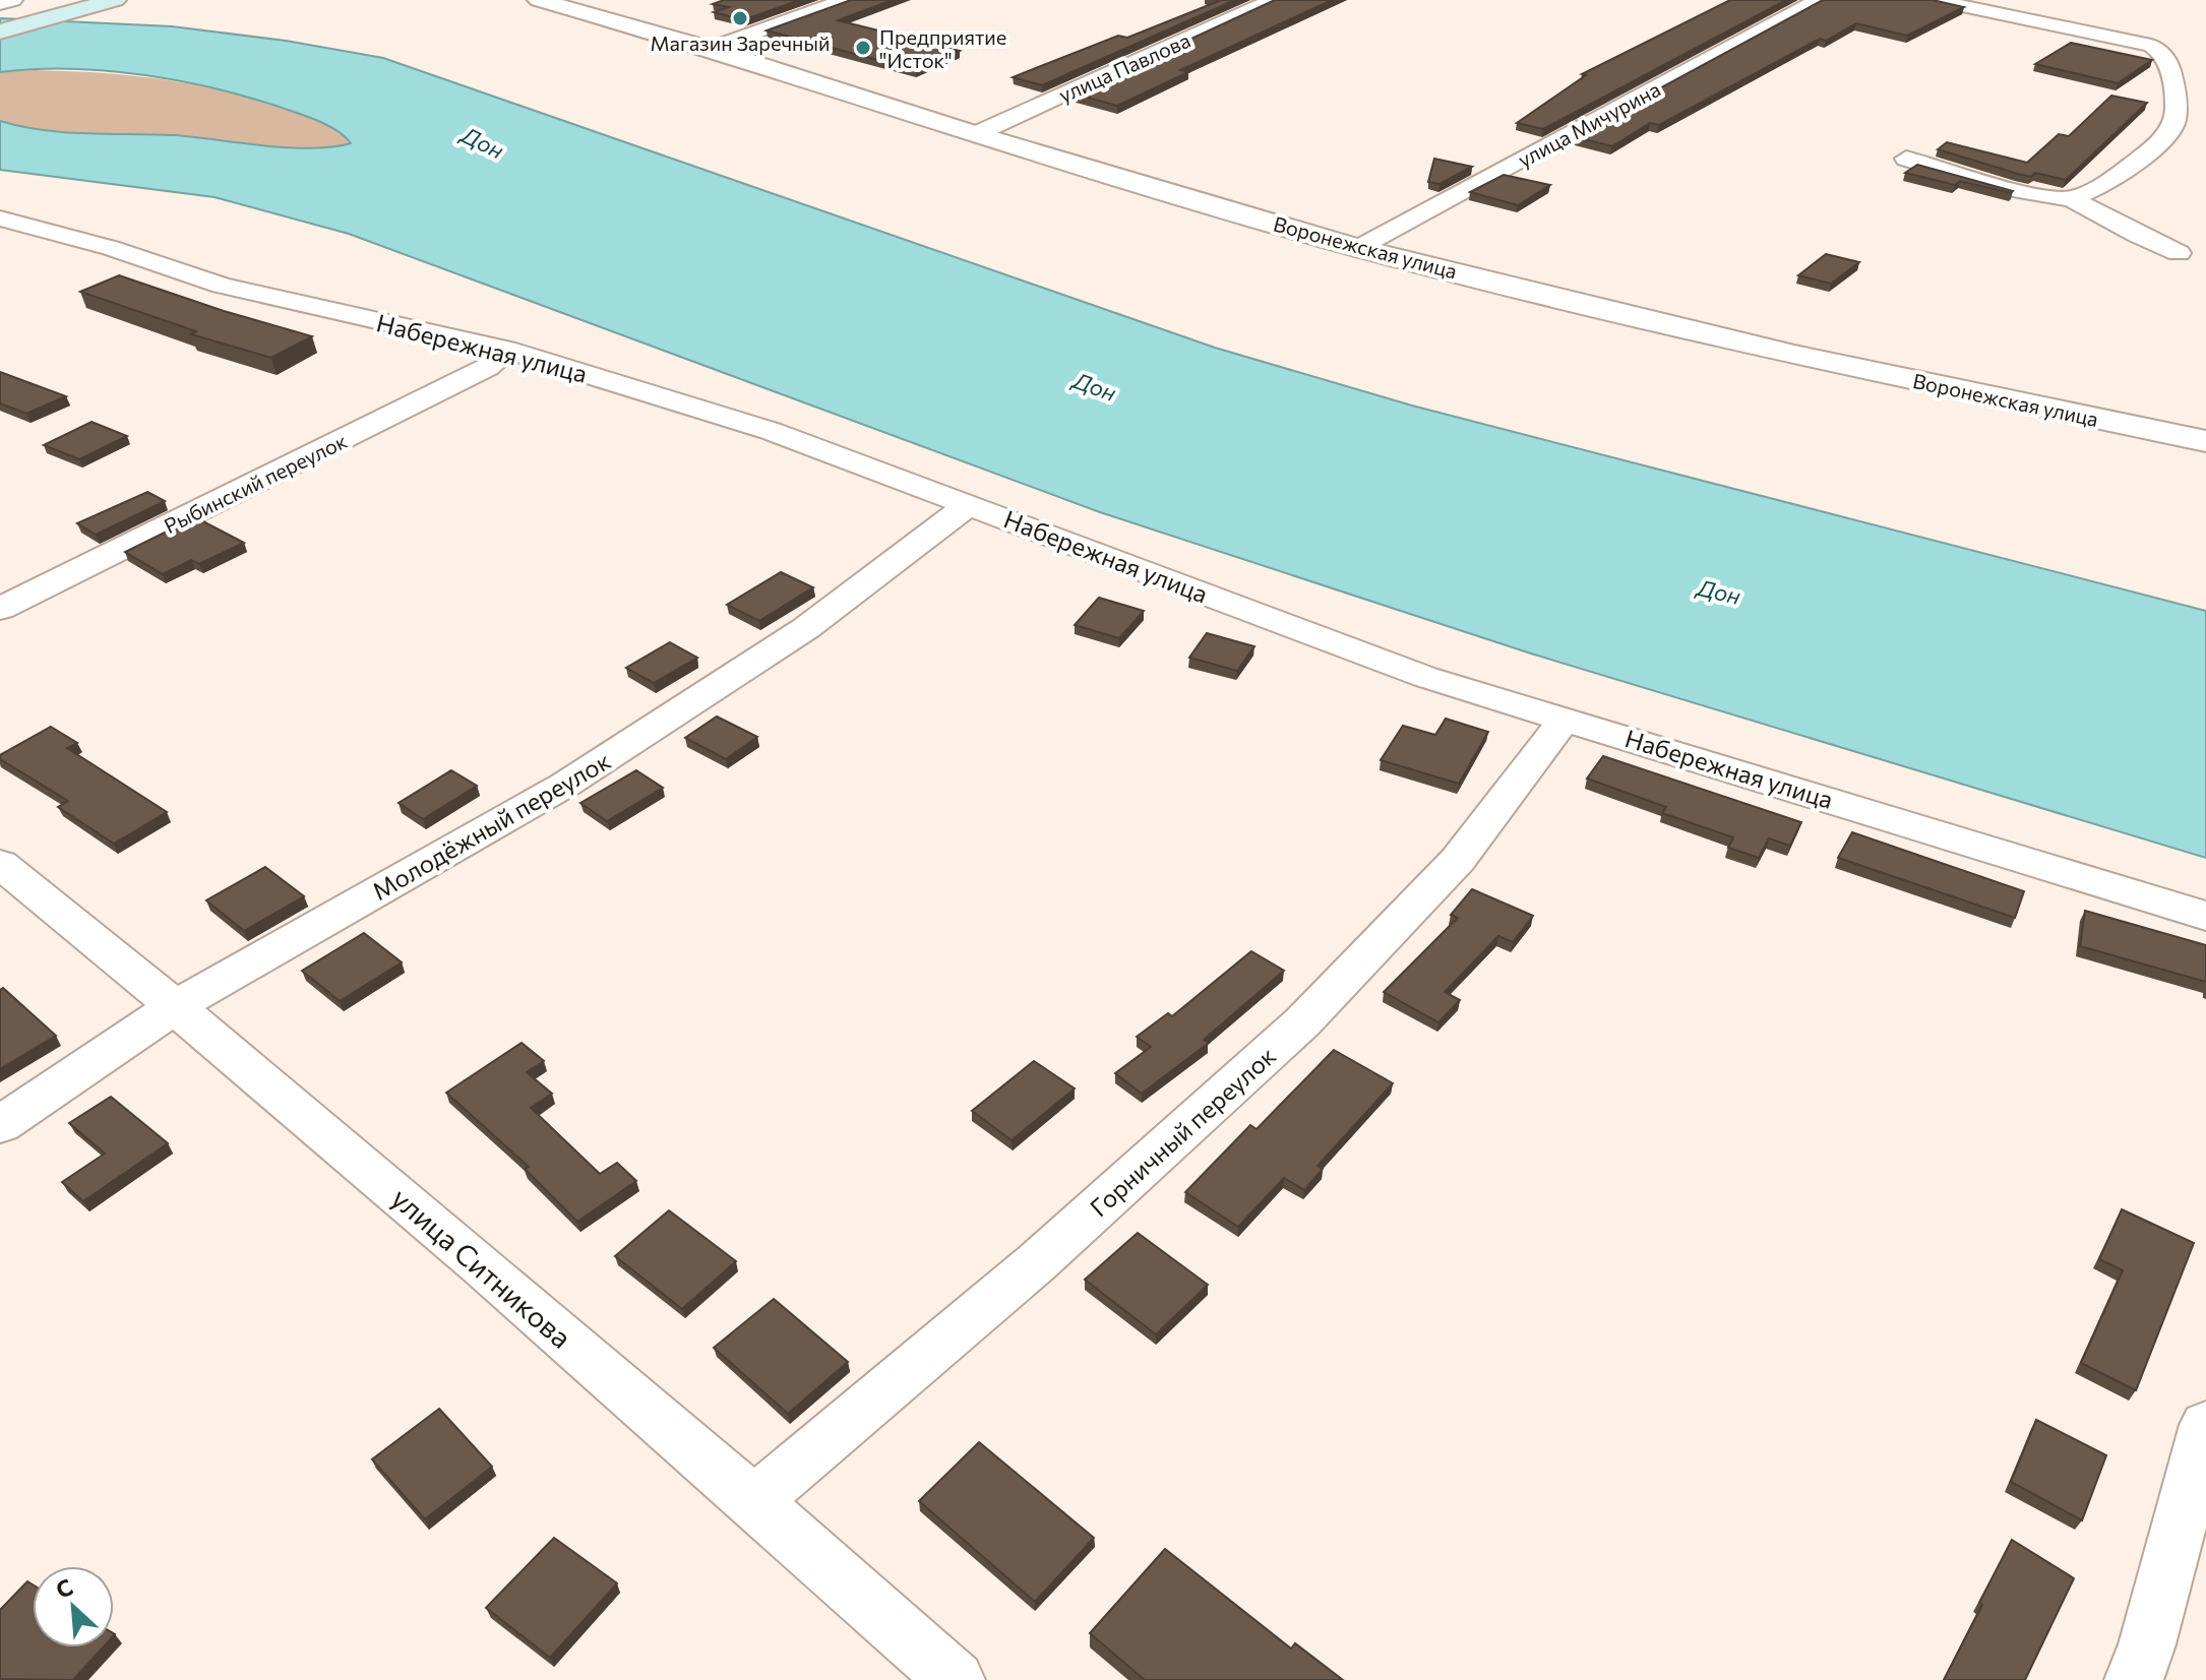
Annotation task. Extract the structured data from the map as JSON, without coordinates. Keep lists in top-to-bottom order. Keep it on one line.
{"streets":{"street":["улица Павлова","улица Мичурина","Воронежская улица","Набережная улица","Рыбинский переулок","Молодёжный переулок","Горничный переулок","улица Ситникова"]},"crossings":[["улица Павлова","Воронежская улица"],["улица Мичурина","Воронежская улица"],["Набережная улица","Рыбинский переулок"],["Набережная улица","Молодёжный переулок"],["Набережная улица","Горничный переулок"],["Молодёжный переулок","улица Ситникова"],["Горничный переулок","улица Ситникова"]],"water":["Дон"],"places":["Магазин Заречный","Предприятие \"Исток\""],"north":"top left"}
